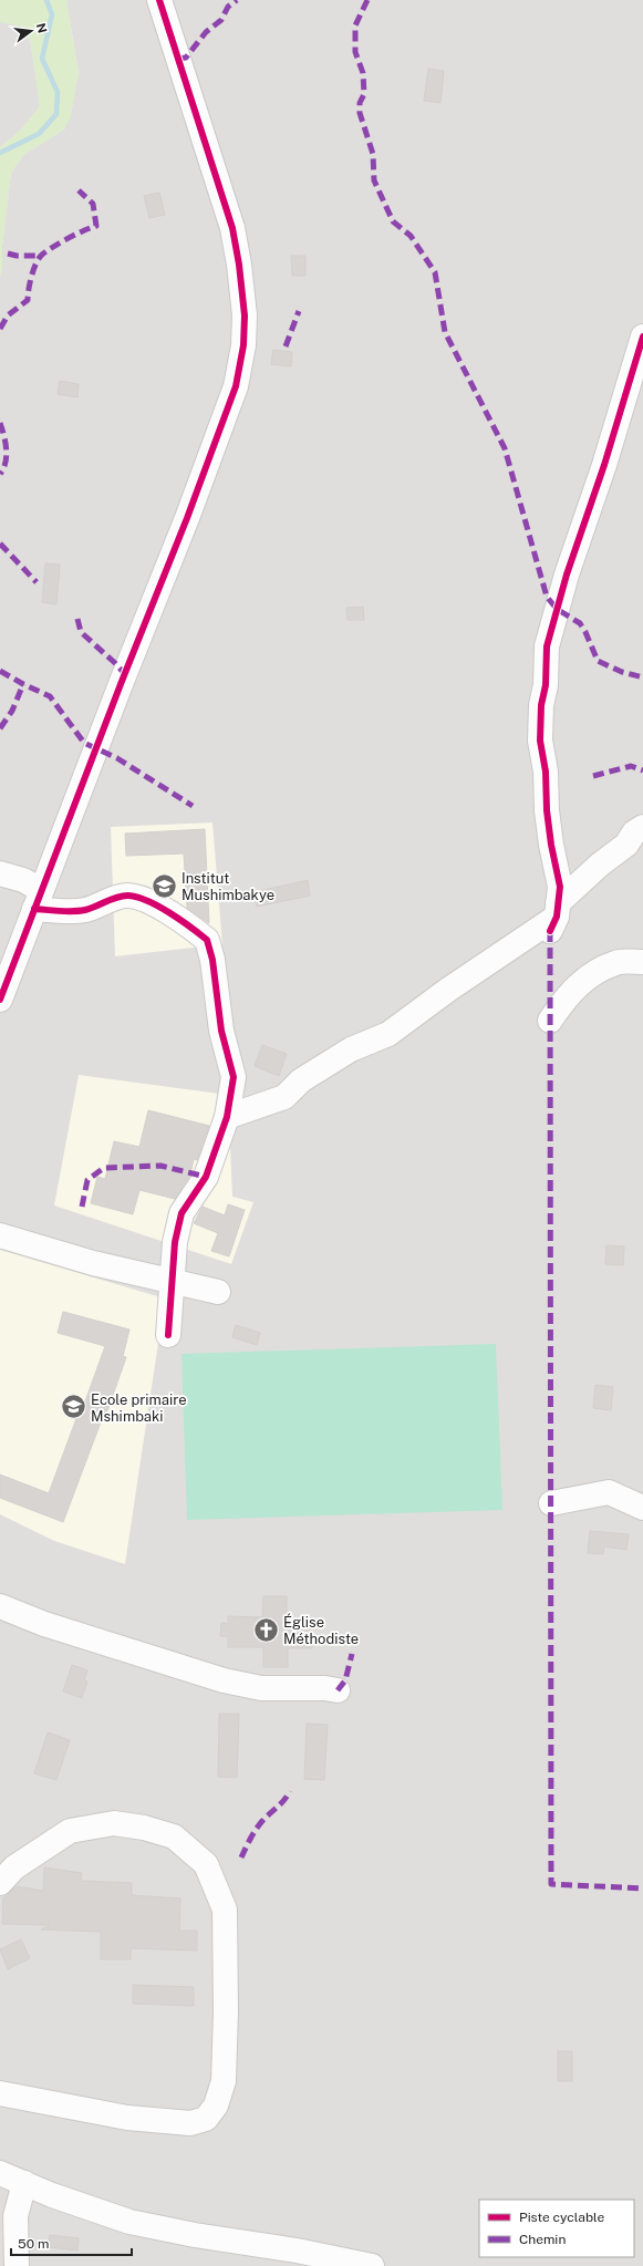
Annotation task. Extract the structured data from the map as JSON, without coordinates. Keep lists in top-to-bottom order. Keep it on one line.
{"places":{"school or university":["Institut Mushimbakye","Ecole primaire Mshimbaki"],"church":["Église Méthodiste"]},"legend":["Piste cyclable","Chemin"],"scale_bar":"50 m","north":"right"}
